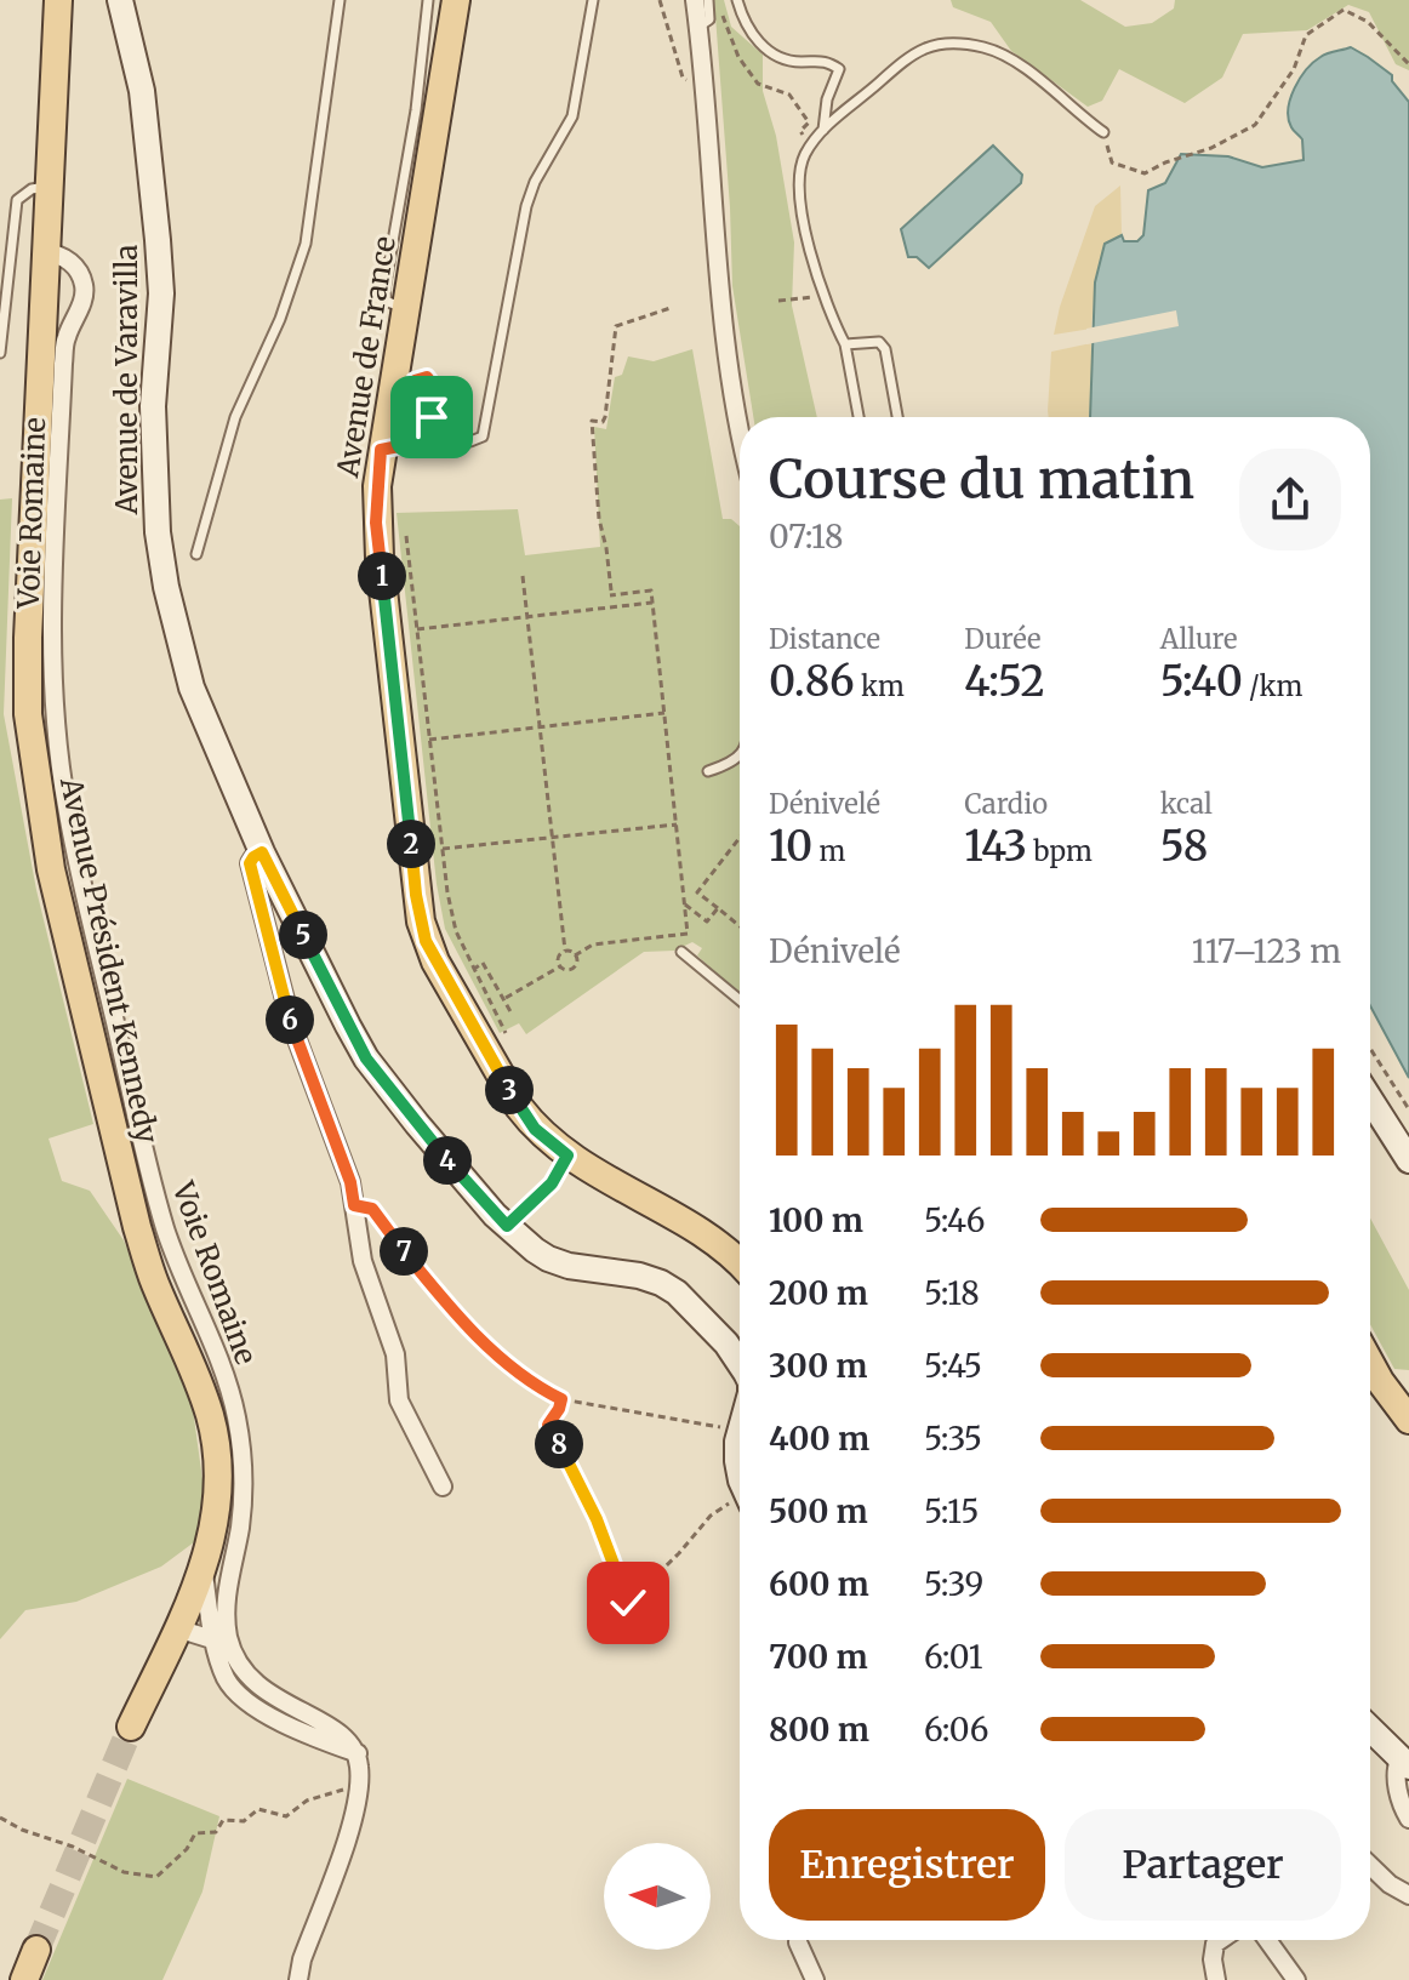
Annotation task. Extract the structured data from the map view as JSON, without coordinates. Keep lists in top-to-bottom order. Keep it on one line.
{"streets":{"main road":["Avenue de France","Avenue Président Kennedy"],"street":["Avenue de Varavilla","Voie Romaine"]},"crossings":[["Voie Romaine","Avenue Président Kennedy"]],"north":"left","page":{"heading":["Course du matin","07:18"],"pins":["1","2","5","6","3","4","7","8"],"stats":[["Distance","0.86 km"],["Durée","4:52"],["Allure","5:40 /km"],["Dénivelé","10 m"],["Cardio","143 bpm"],["kcal","58"]],"chart":["Dénivelé","117–123 m"],"list":[{"name":"100 m","note":"5:46"},{"name":"200 m","note":"5:18"},{"name":"300 m","note":"5:45"},{"name":"400 m","note":"5:35"},{"name":"500 m","note":"5:15"},{"name":"600 m","note":"5:39"},{"name":"700 m","note":"6:01"},{"name":"800 m","note":"6:06"}],"buttons":["Enregistrer","Partager"]}}
